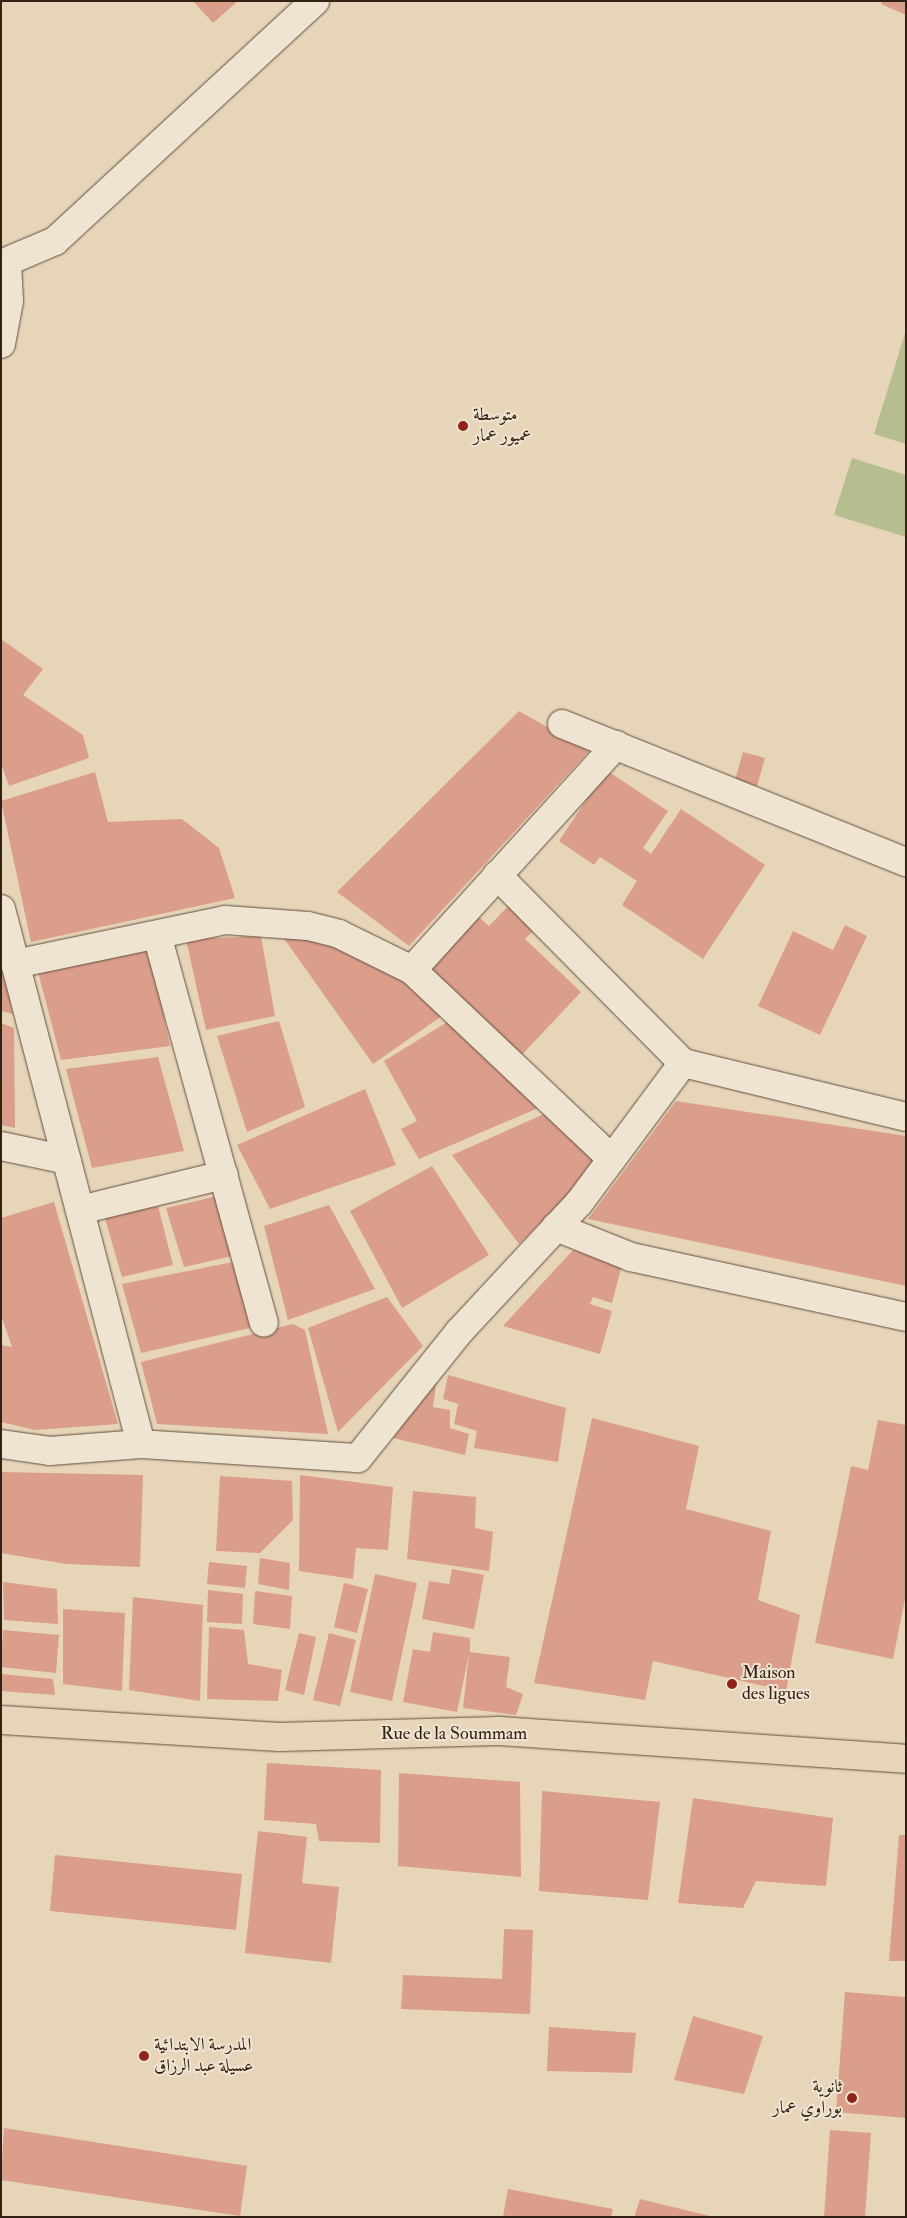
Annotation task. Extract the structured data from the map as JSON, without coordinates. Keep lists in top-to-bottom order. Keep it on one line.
{"streets":{"main road":["Rue de la Soummam"]},"places":["متوسطة عميور عمار","Maison des ligues","المدرسة الابتدائية عسيلة عبد الرزاق","ثانوية بوراوي عمار"]}
